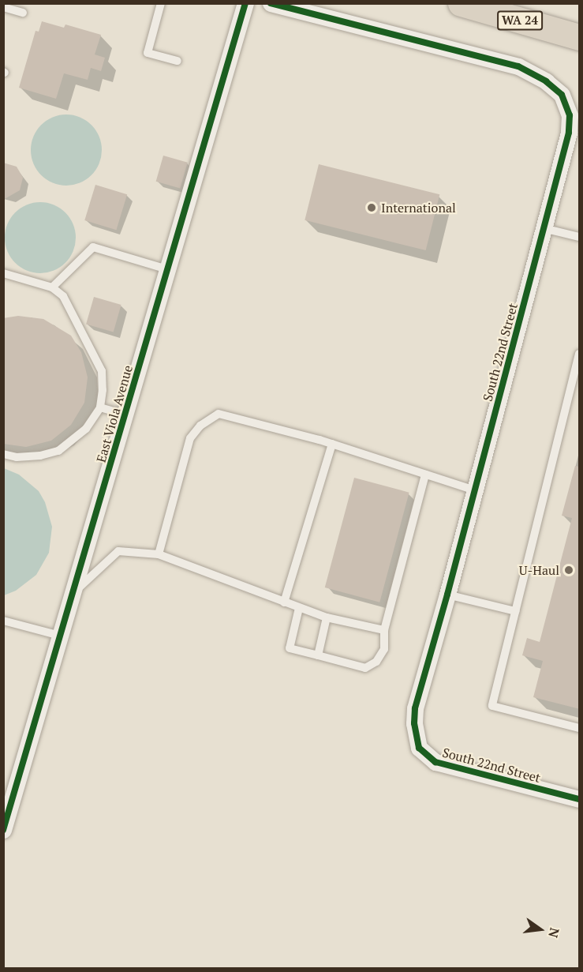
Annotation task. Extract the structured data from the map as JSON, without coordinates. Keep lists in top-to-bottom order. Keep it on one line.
{"streets":{"highway":["WA 24"],"street":["South 22nd Street","East Viola Avenue"]},"places":["International","U-Haul"],"north":"right"}
